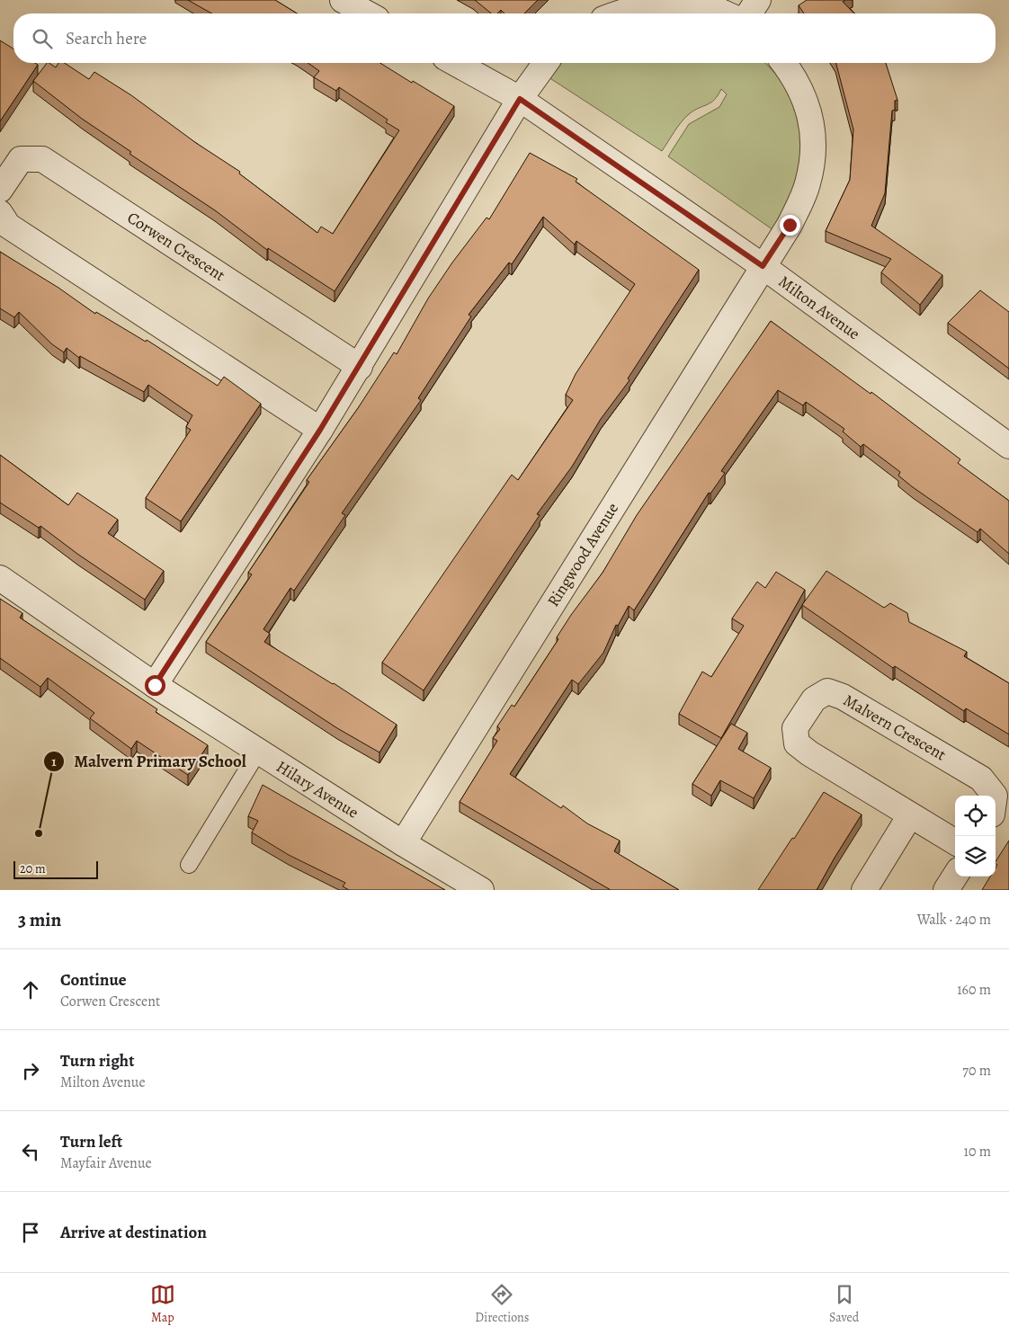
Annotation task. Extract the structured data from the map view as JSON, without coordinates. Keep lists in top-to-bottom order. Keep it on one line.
{"streets":{"street":["Corwen Crescent","Milton Avenue","Ringwood Avenue","Malvern Crescent","Hilary Avenue"]},"crossings":[["Milton Avenue","Ringwood Avenue"],["Ringwood Avenue","Hilary Avenue"]],"places":["Malvern Primary School"],"scale_bar":"20 m","page":{"search":"Search here","scale":"20 m","heading":["3 min","Walk · 240 m"],"list":[["Continue","Corwen Crescent","160 m"],["Turn right","Milton Avenue","70 m"],["Turn left","Mayfair Avenue","10 m"],"Arrive at destination"],"nav":["Map","Directions","Saved"]}}
